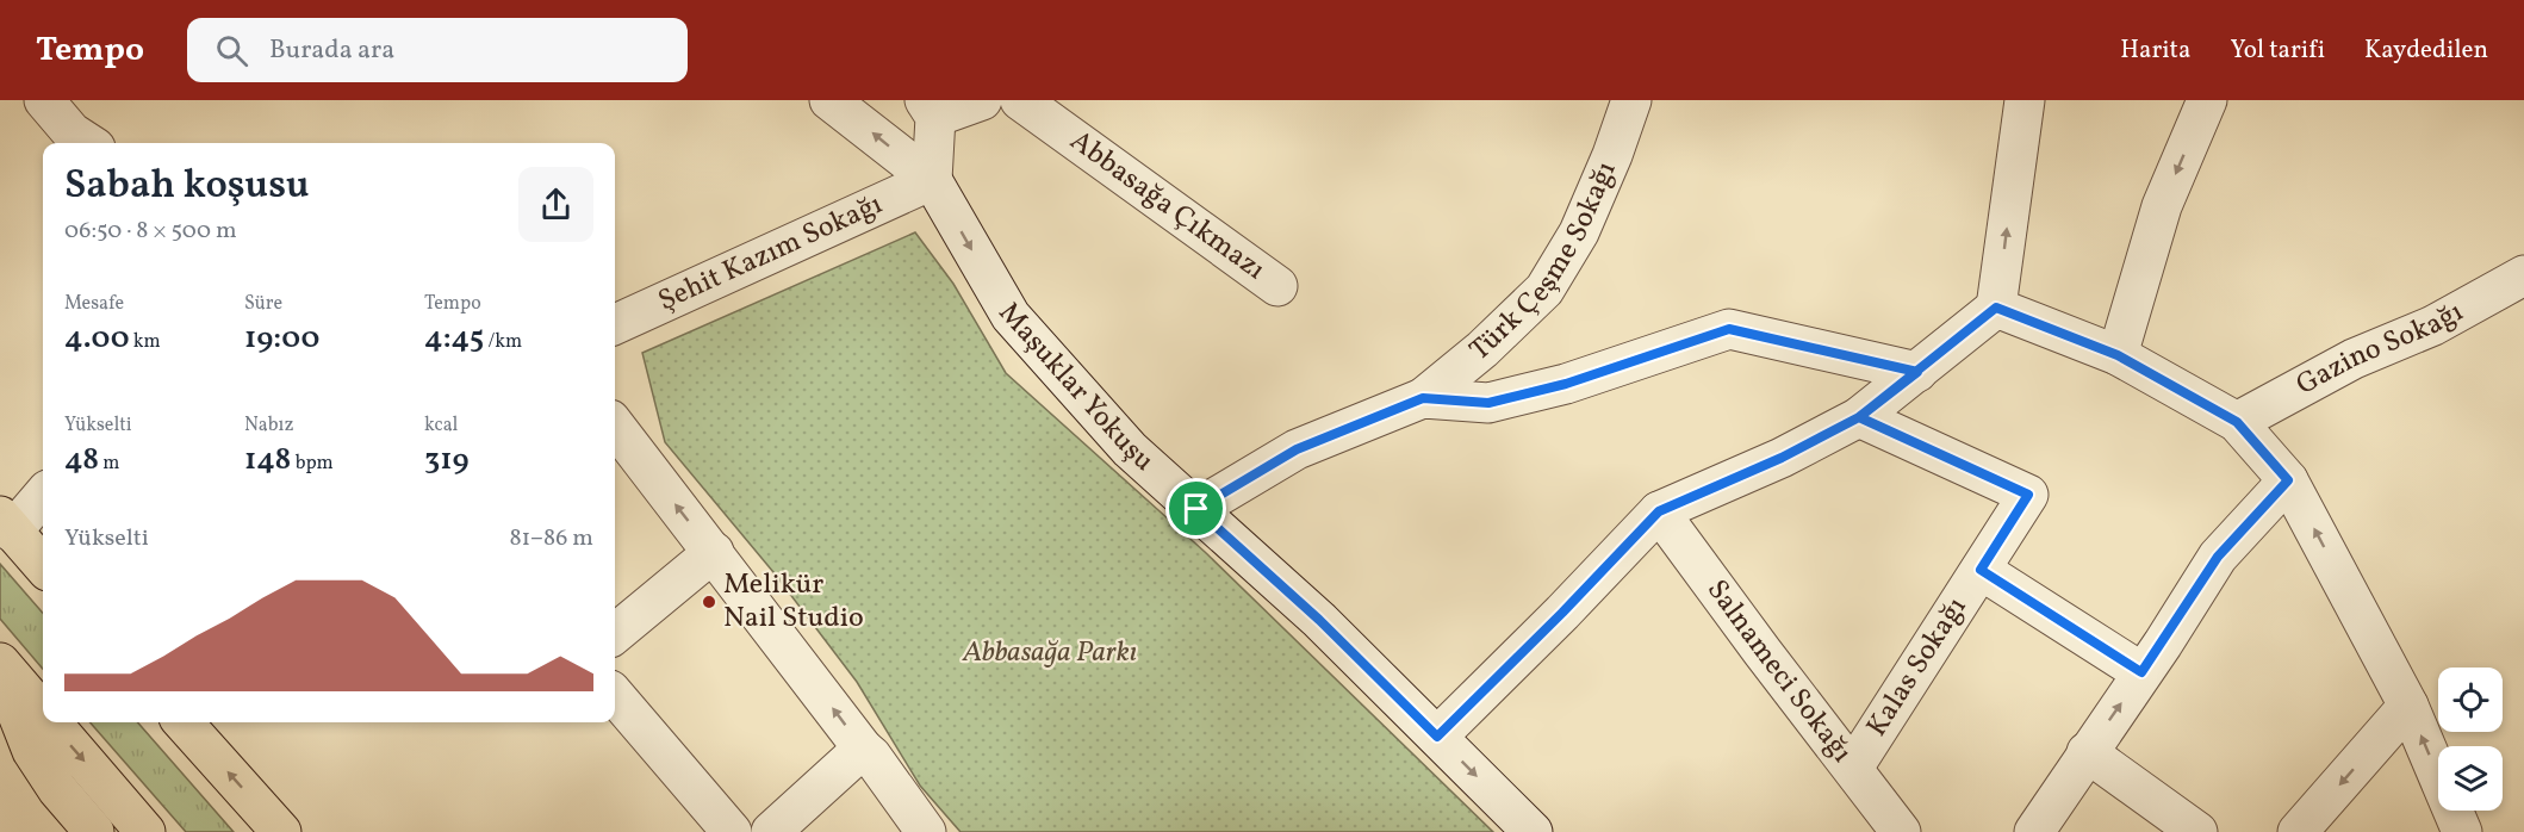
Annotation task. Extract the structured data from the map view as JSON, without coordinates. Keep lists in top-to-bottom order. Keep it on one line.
{"streets":{"street":["Abbasağa Çıkmazı","Şehit Kazım Sokağı","Türk Çeşme Sokağı","Gazino Sokağı","Maşuklar Yokuşu","Kalas Sokağı","Salnameci Sokağı"]},"crossings":[["Şehit Kazım Sokağı","Maşuklar Yokuşu"],["Kalas Sokağı","Salnameci Sokağı"]],"one_way":["Maşuklar Yokuşu"],"parks":["Abbasağa Parkı"],"places":["Melikür Nail Studio"],"page":{"header":"Tempo","search":"Burada ara","nav":["Harita","Yol tarifi","Kaydedilen"],"heading":["Sabah koşusu","06:50 · 8 × 500 m"],"stats":[["Mesafe","4.00 km"],["Süre","19:00"],["Tempo","4:45 /km"],["Yükselti","48 m"],["Nabız","148 bpm"],["kcal","319"]],"chart":["Yükselti","81–86 m"]}}
